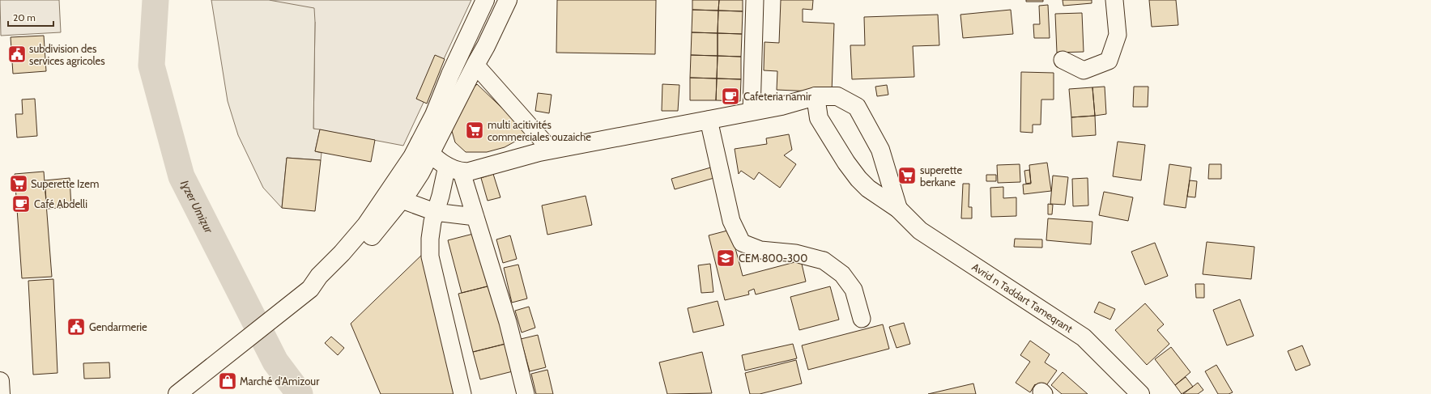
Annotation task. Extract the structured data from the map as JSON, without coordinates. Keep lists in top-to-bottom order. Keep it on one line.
{"streets":{"main road":["Avrid n Taddart Tameqrant"]},"water":["Iɣzer Umiẓur"],"places":{"public building":["subdivision des services agricoles","Gendarmerie"],"cafe":["Cafeteria namir","Café Abdelli"],"supermarket":["multi acitivités commerciales ouzaiche","superette berkane","Superette Izem"],"school or university":["CEM 800-300"],"shop":["Marché d'Amizour"]},"scale_bar":"20 m"}
